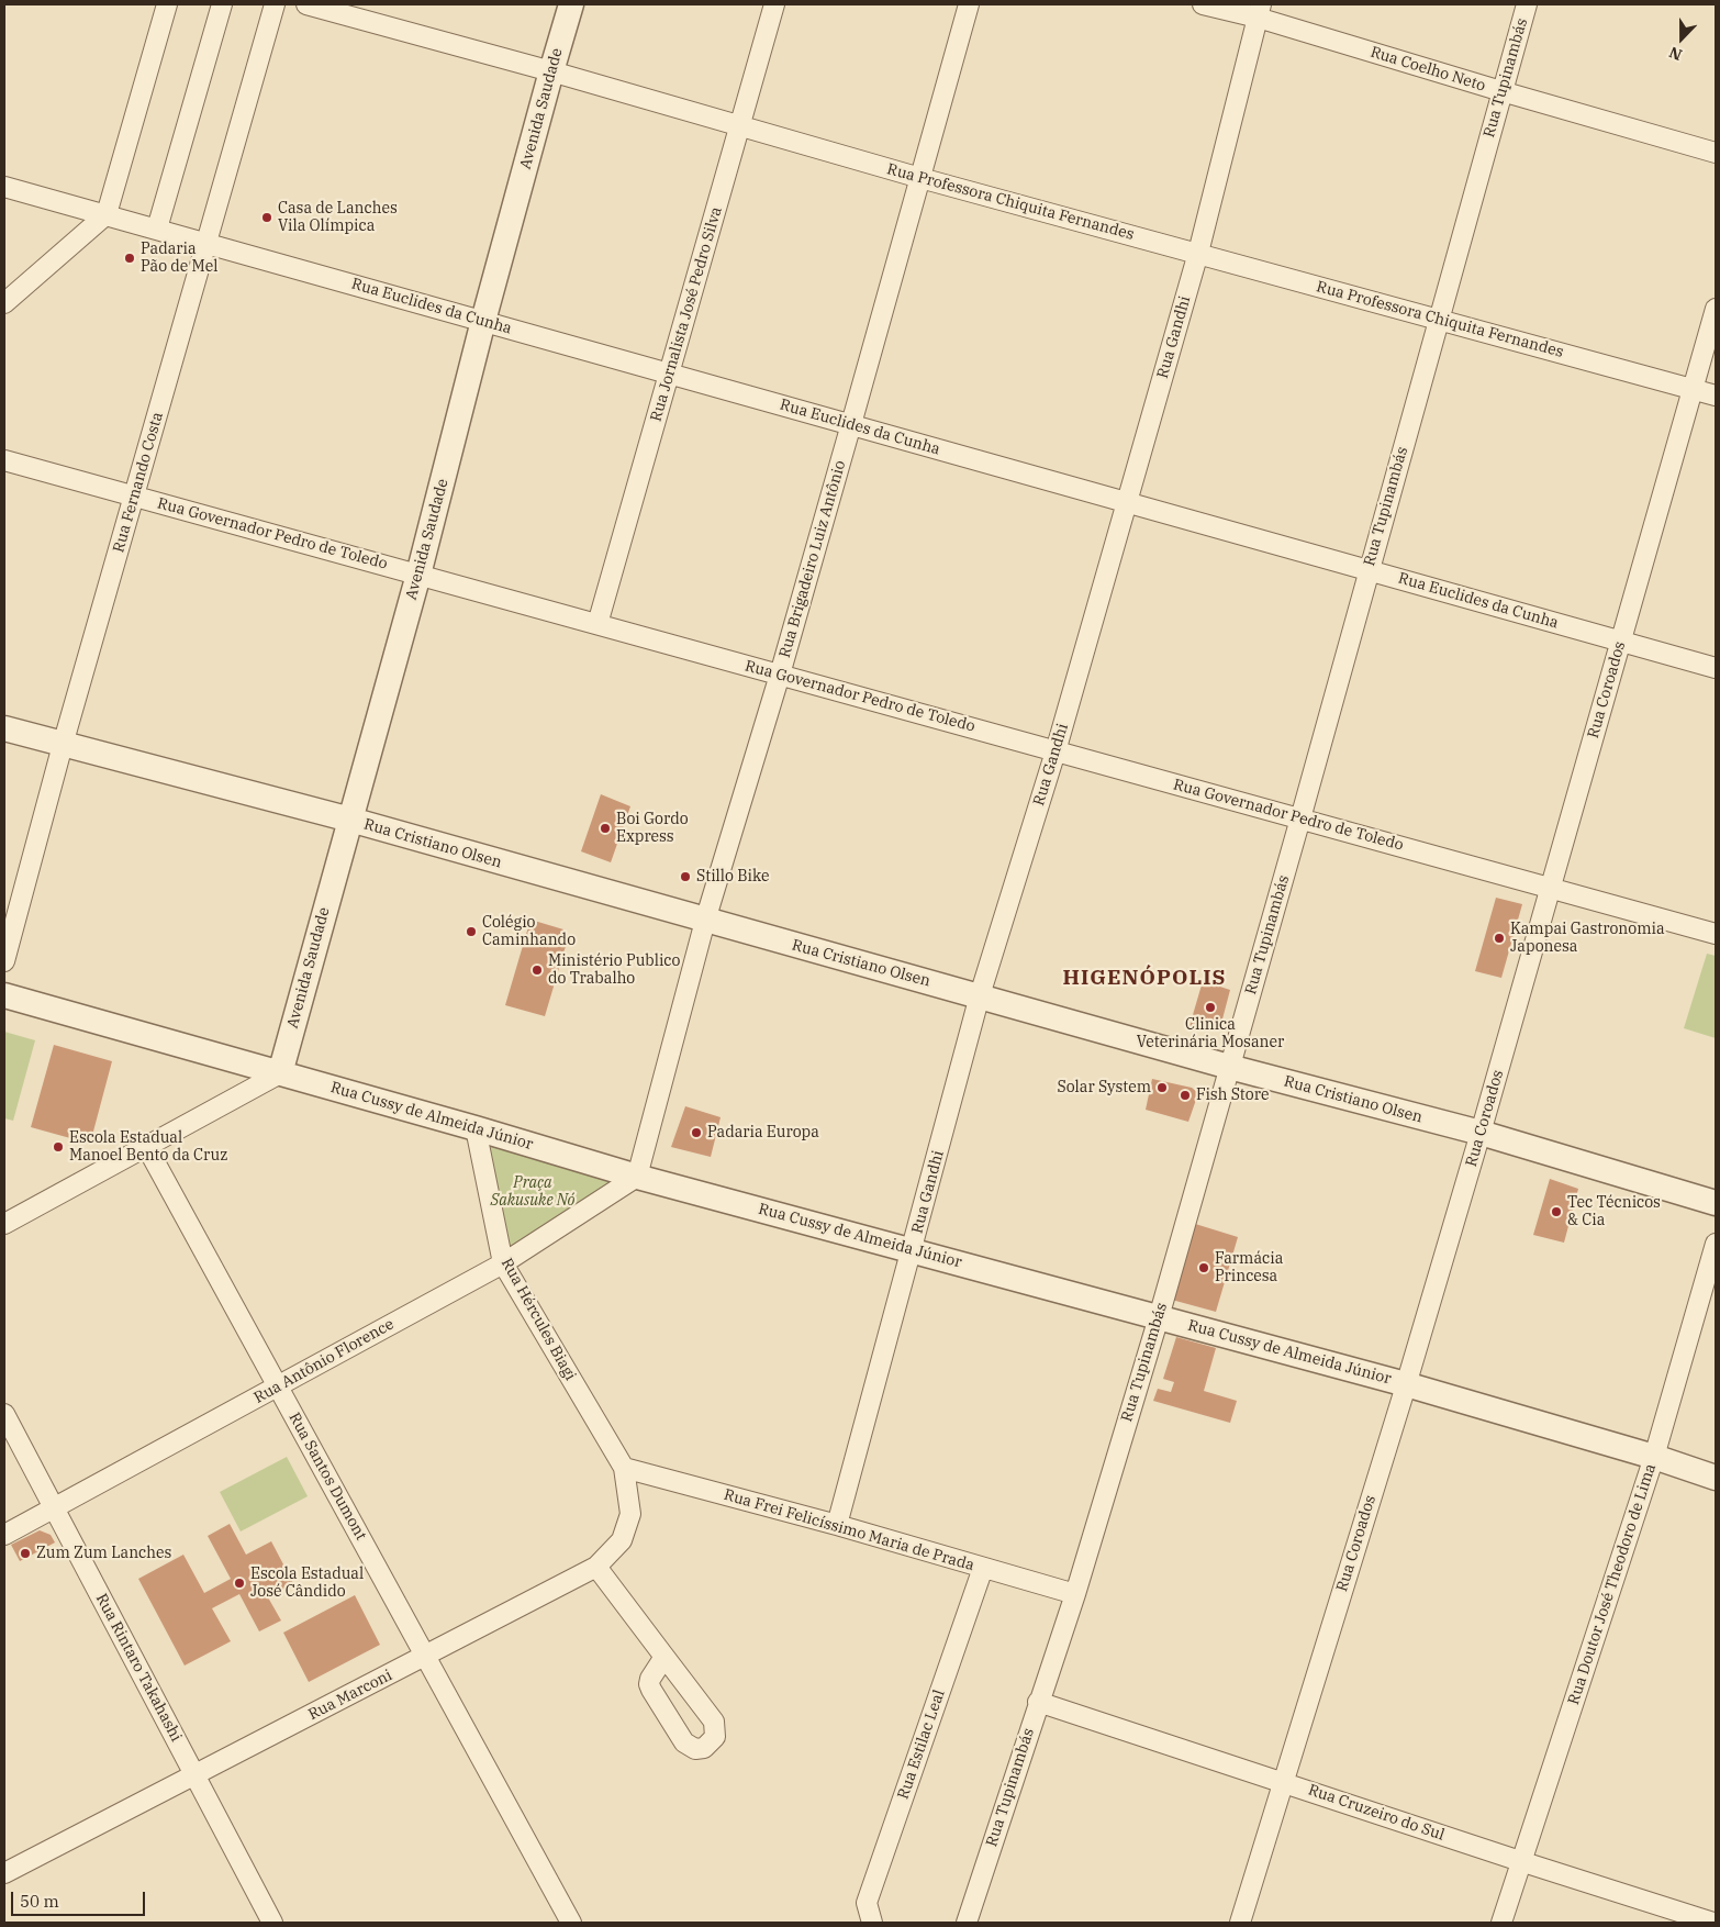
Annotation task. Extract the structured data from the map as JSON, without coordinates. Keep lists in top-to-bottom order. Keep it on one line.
{"streets":{"street":["Rua Coelho Neto","Rua Tupinambás","Avenida Saudade","Rua Professora Chiquita Fernandes","Rua Euclides da Cunha","Rua Jornalista José Pedro Silva","Rua Gandhi","Rua Fernando Costa","Rua Governador Pedro de Toledo","Rua Brigadeiro Luiz Antônio","Rua Coroados","Rua Cristiano Olsen","Rua Cussy de Almeida Júnior","Rua Hércules Biagi","Rua Antônio Florence","Rua Santos Dumont","Rua Frei Felicíssimo Maria de Prada","Rua Doutor José Theodoro de Lima","Rua Rintaro Takahashi","Rua Marconi","Rua Estilac Leal","Rua Cruzeiro do Sul"]},"crossings":[["Rua Coelho Neto","Rua Tupinambás"],["Rua Coelho Neto","Rua Gandhi"],["Rua Tupinambás","Rua Professora Chiquita Fernandes"],["Rua Tupinambás","Rua Euclides da Cunha"],["Rua Tupinambás","Rua Governador Pedro de Toledo"],["Rua Tupinambás","Rua Cristiano Olsen"],["Rua Tupinambás","Rua Cussy de Almeida Júnior"],["Rua Tupinambás","Rua Frei Felicíssimo Maria de Prada"],["Rua Tupinambás","Rua Cruzeiro do Sul"],["Avenida Saudade","Rua Professora Chiquita Fernandes"],["Avenida Saudade","Rua Euclides da Cunha"],["Avenida Saudade","Rua Governador Pedro de Toledo"],["Avenida Saudade","Rua Cristiano Olsen"],["Avenida Saudade","Rua Cussy de Almeida Júnior"],["Rua Professora Chiquita Fernandes","Rua Jornalista José Pedro Silva"],["Rua Professora Chiquita Fernandes","Rua Gandhi"],["Rua Professora Chiquita Fernandes","Rua Brigadeiro Luiz Antônio"],["Rua Professora Chiquita Fernandes","Rua Coroados"],["Rua Euclides da Cunha","Rua Jornalista José Pedro Silva"],["Rua Euclides da Cunha","Rua Gandhi"],["Rua Euclides da Cunha","Rua Fernando Costa"],["Rua Euclides da Cunha","Rua Brigadeiro Luiz Antônio"],["Rua Euclides da Cunha","Rua Coroados"],["Rua Jornalista José Pedro Silva","Rua Governador Pedro de Toledo"],["Rua Gandhi","Rua Governador Pedro de Toledo"],["Rua Gandhi","Rua Cristiano Olsen"],["Rua Gandhi","Rua Cussy de Almeida Júnior"],["Rua Gandhi","Rua Frei Felicíssimo Maria de Prada"],["Rua Fernando Costa","Rua Governador Pedro de Toledo"],["Rua Fernando Costa","Rua Cristiano Olsen"],["Rua Governador Pedro de Toledo","Rua Brigadeiro Luiz Antônio"],["Rua Governador Pedro de Toledo","Rua Coroados"],["Rua Brigadeiro Luiz Antônio","Rua Cristiano Olsen"],["Rua Brigadeiro Luiz Antônio","Rua Cussy de Almeida Júnior"],["Rua Brigadeiro Luiz Antônio","Rua Antônio Florence"],["Rua Coroados","Rua Cristiano Olsen"],["Rua Coroados","Rua Cussy de Almeida Júnior"],["Rua Coroados","Rua Cruzeiro do Sul"],["Rua Cussy de Almeida Júnior","Rua Hércules Biagi"],["Rua Cussy de Almeida Júnior","Rua Antônio Florence"],["Rua Cussy de Almeida Júnior","Rua Doutor José Theodoro de Lima"],["Rua Hércules Biagi","Rua Antônio Florence"],["Rua Hércules Biagi","Rua Frei Felicíssimo Maria de Prada"],["Rua Hércules Biagi","Rua Marconi"],["Rua Antônio Florence","Rua Santos Dumont"],["Rua Antônio Florence","Rua Rintaro Takahashi"],["Rua Santos Dumont","Rua Marconi"],["Rua Frei Felicíssimo Maria de Prada","Rua Marconi"],["Rua Frei Felicíssimo Maria de Prada","Rua Estilac Leal"],["Rua Doutor José Theodoro de Lima","Rua Cruzeiro do Sul"],["Rua Rintaro Takahashi","Rua Marconi"]],"districts":["HIGENÓPOLIS"],"parks":["Praça Sakusuke Nó"],"places":["Casa de Lanches Vila Olímpica","Padaria Pão de Mel","Boi Gordo Express","Stillo Bike","Colégio Caminhando","Kampai Gastronomia Japonesa","Ministério Publico do Trabalho","Clinica Veterinária Mosaner","Solar System","Fish Store","Padaria Europa","Escola Estadual Manoel Bento da Cruz","Tec Técnicos & Cia","Farmácia Princesa","Zum Zum Lanches","Escola Estadual José Cândido"],"scale_bar":"50 m","north":"bottom"}
